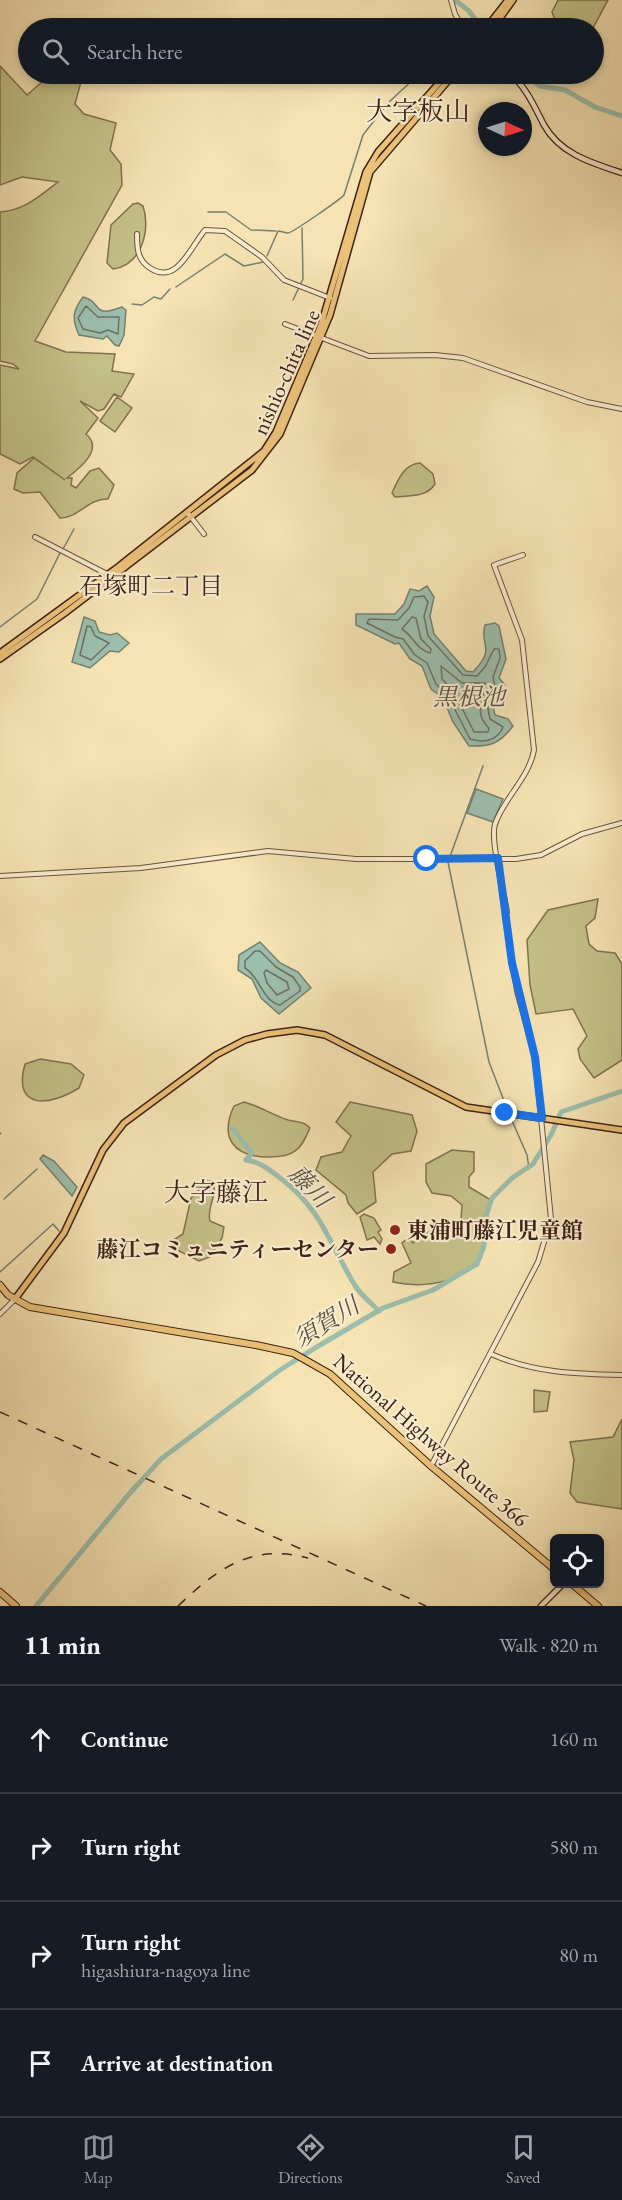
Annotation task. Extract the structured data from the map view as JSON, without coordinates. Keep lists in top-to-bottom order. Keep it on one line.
{"streets":{"highway":["National Highway Route 366"],"main road":["nishio-chita line"]},"districts":["大字板山","石塚町二丁目","大字藤江"],"water":["黒根池","藤川","須賀川"],"places":["東浦町藤江児童館","藤江コミュニティーセンター"],"north":"right","page":{"search":"Search here","heading":["11 min","Walk · 820 m"],"list":[["Continue","160 m"],["Turn right","580 m"],["Turn right","higashiura-nagoya line","80 m"],"Arrive at destination"],"nav":["Map","Directions","Saved"]}}
